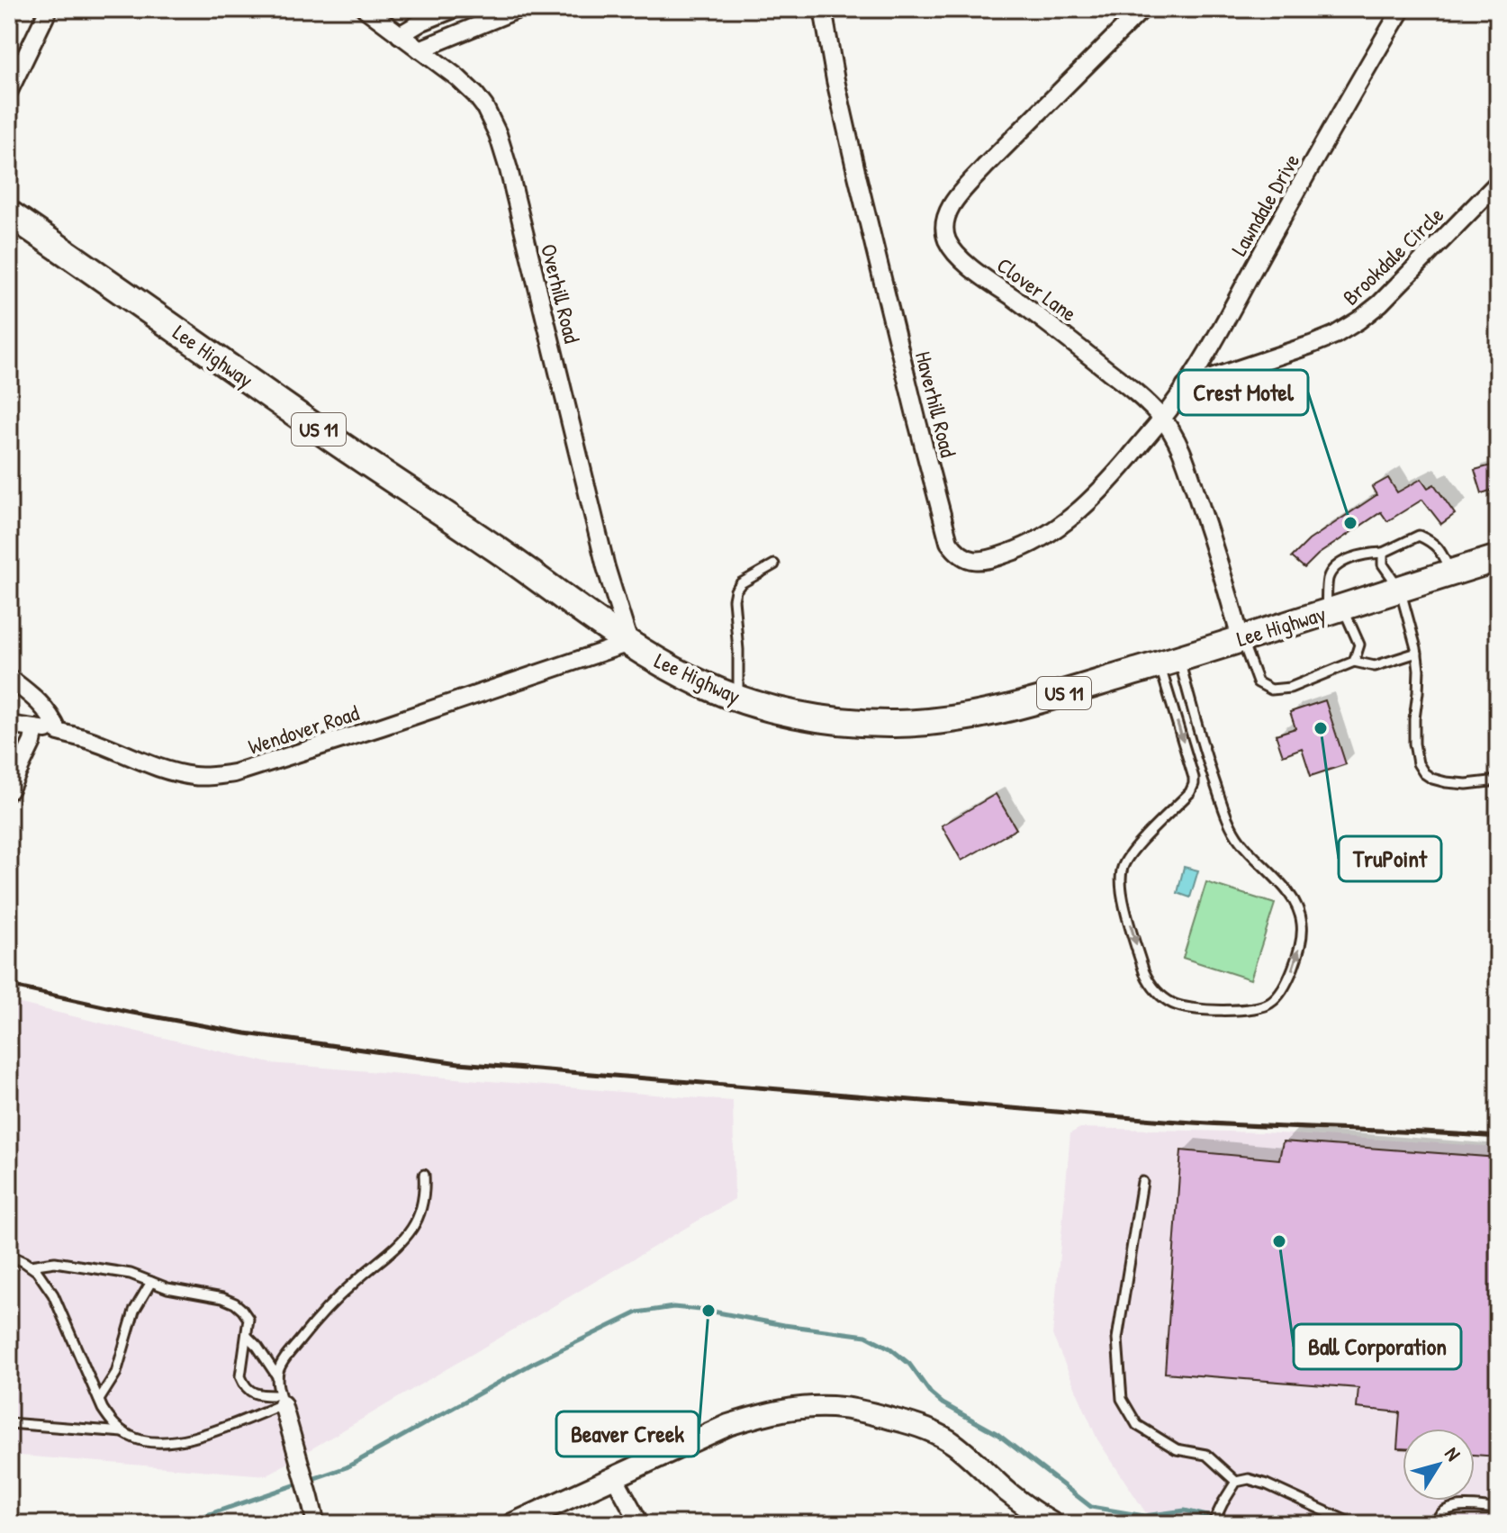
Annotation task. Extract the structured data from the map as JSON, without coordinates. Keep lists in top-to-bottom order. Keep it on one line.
{"streets":{"main road":["Lee Highway","US 11"],"street":["Lawndale Drive","Brookdale Circle","Clover Lane","Overhill Road","Haverhill Road","Wendover Road"]},"crossings":[["Lawndale Drive","Brookdale Circle"],["Lawndale Drive","Clover Lane"],["Lawndale Drive","Haverhill Road"],["Clover Lane","Lee Highway"],["Clover Lane","Haverhill Road"],["Overhill Road","Lee Highway"],["Overhill Road","Wendover Road"],["Lee Highway","Wendover Road"]],"places":["Crest Motel","TruPoint","Ball Corporation","Beaver Creek"],"north":"top right"}
